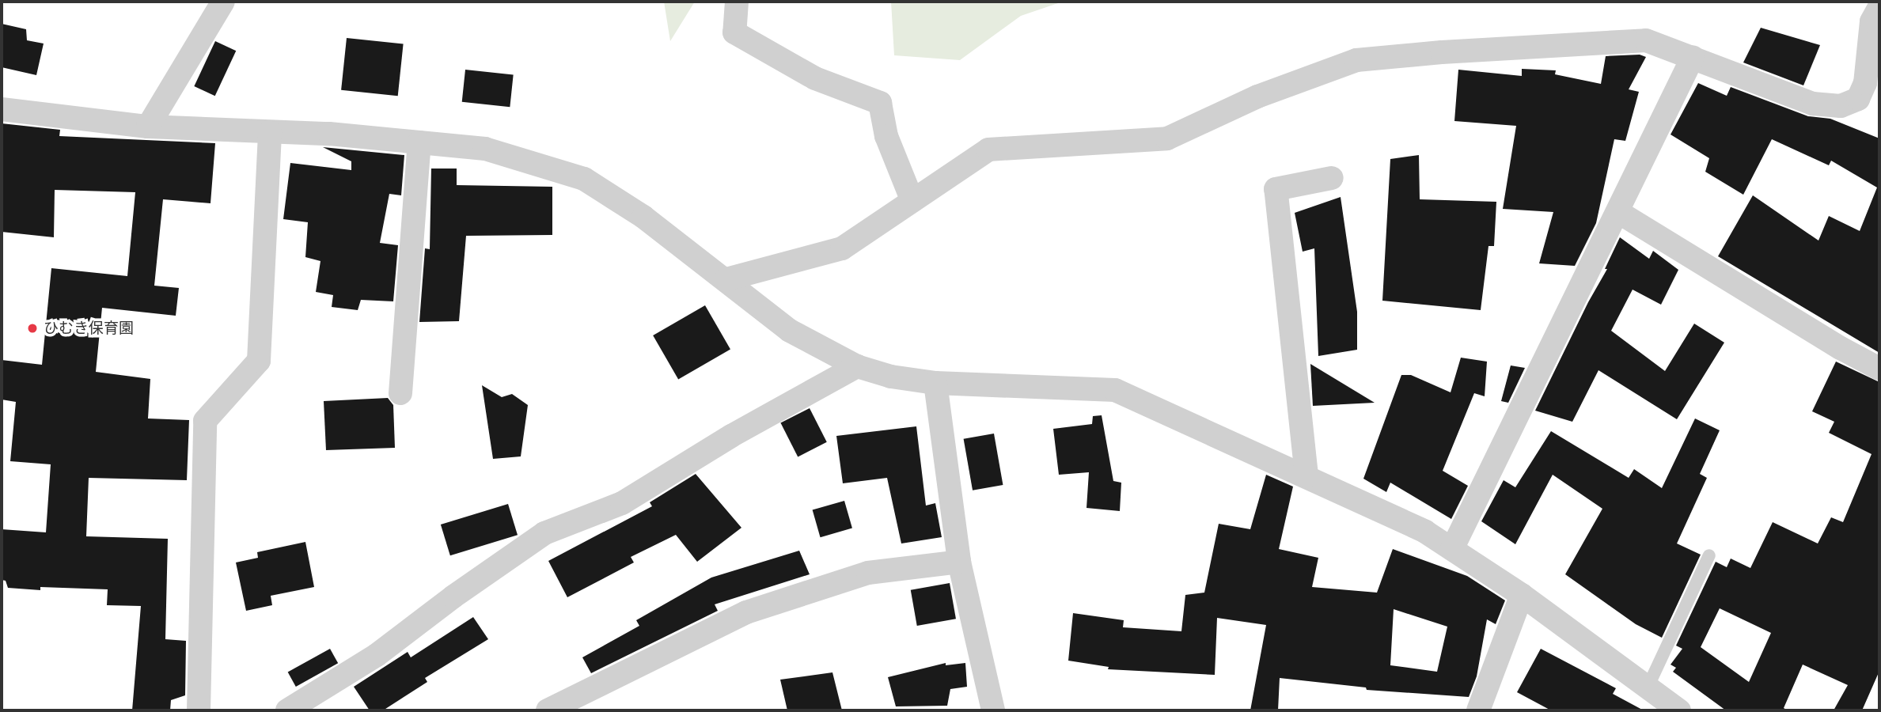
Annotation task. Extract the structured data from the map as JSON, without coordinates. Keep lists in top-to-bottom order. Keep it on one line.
{"places":["ひむき保育園"]}
